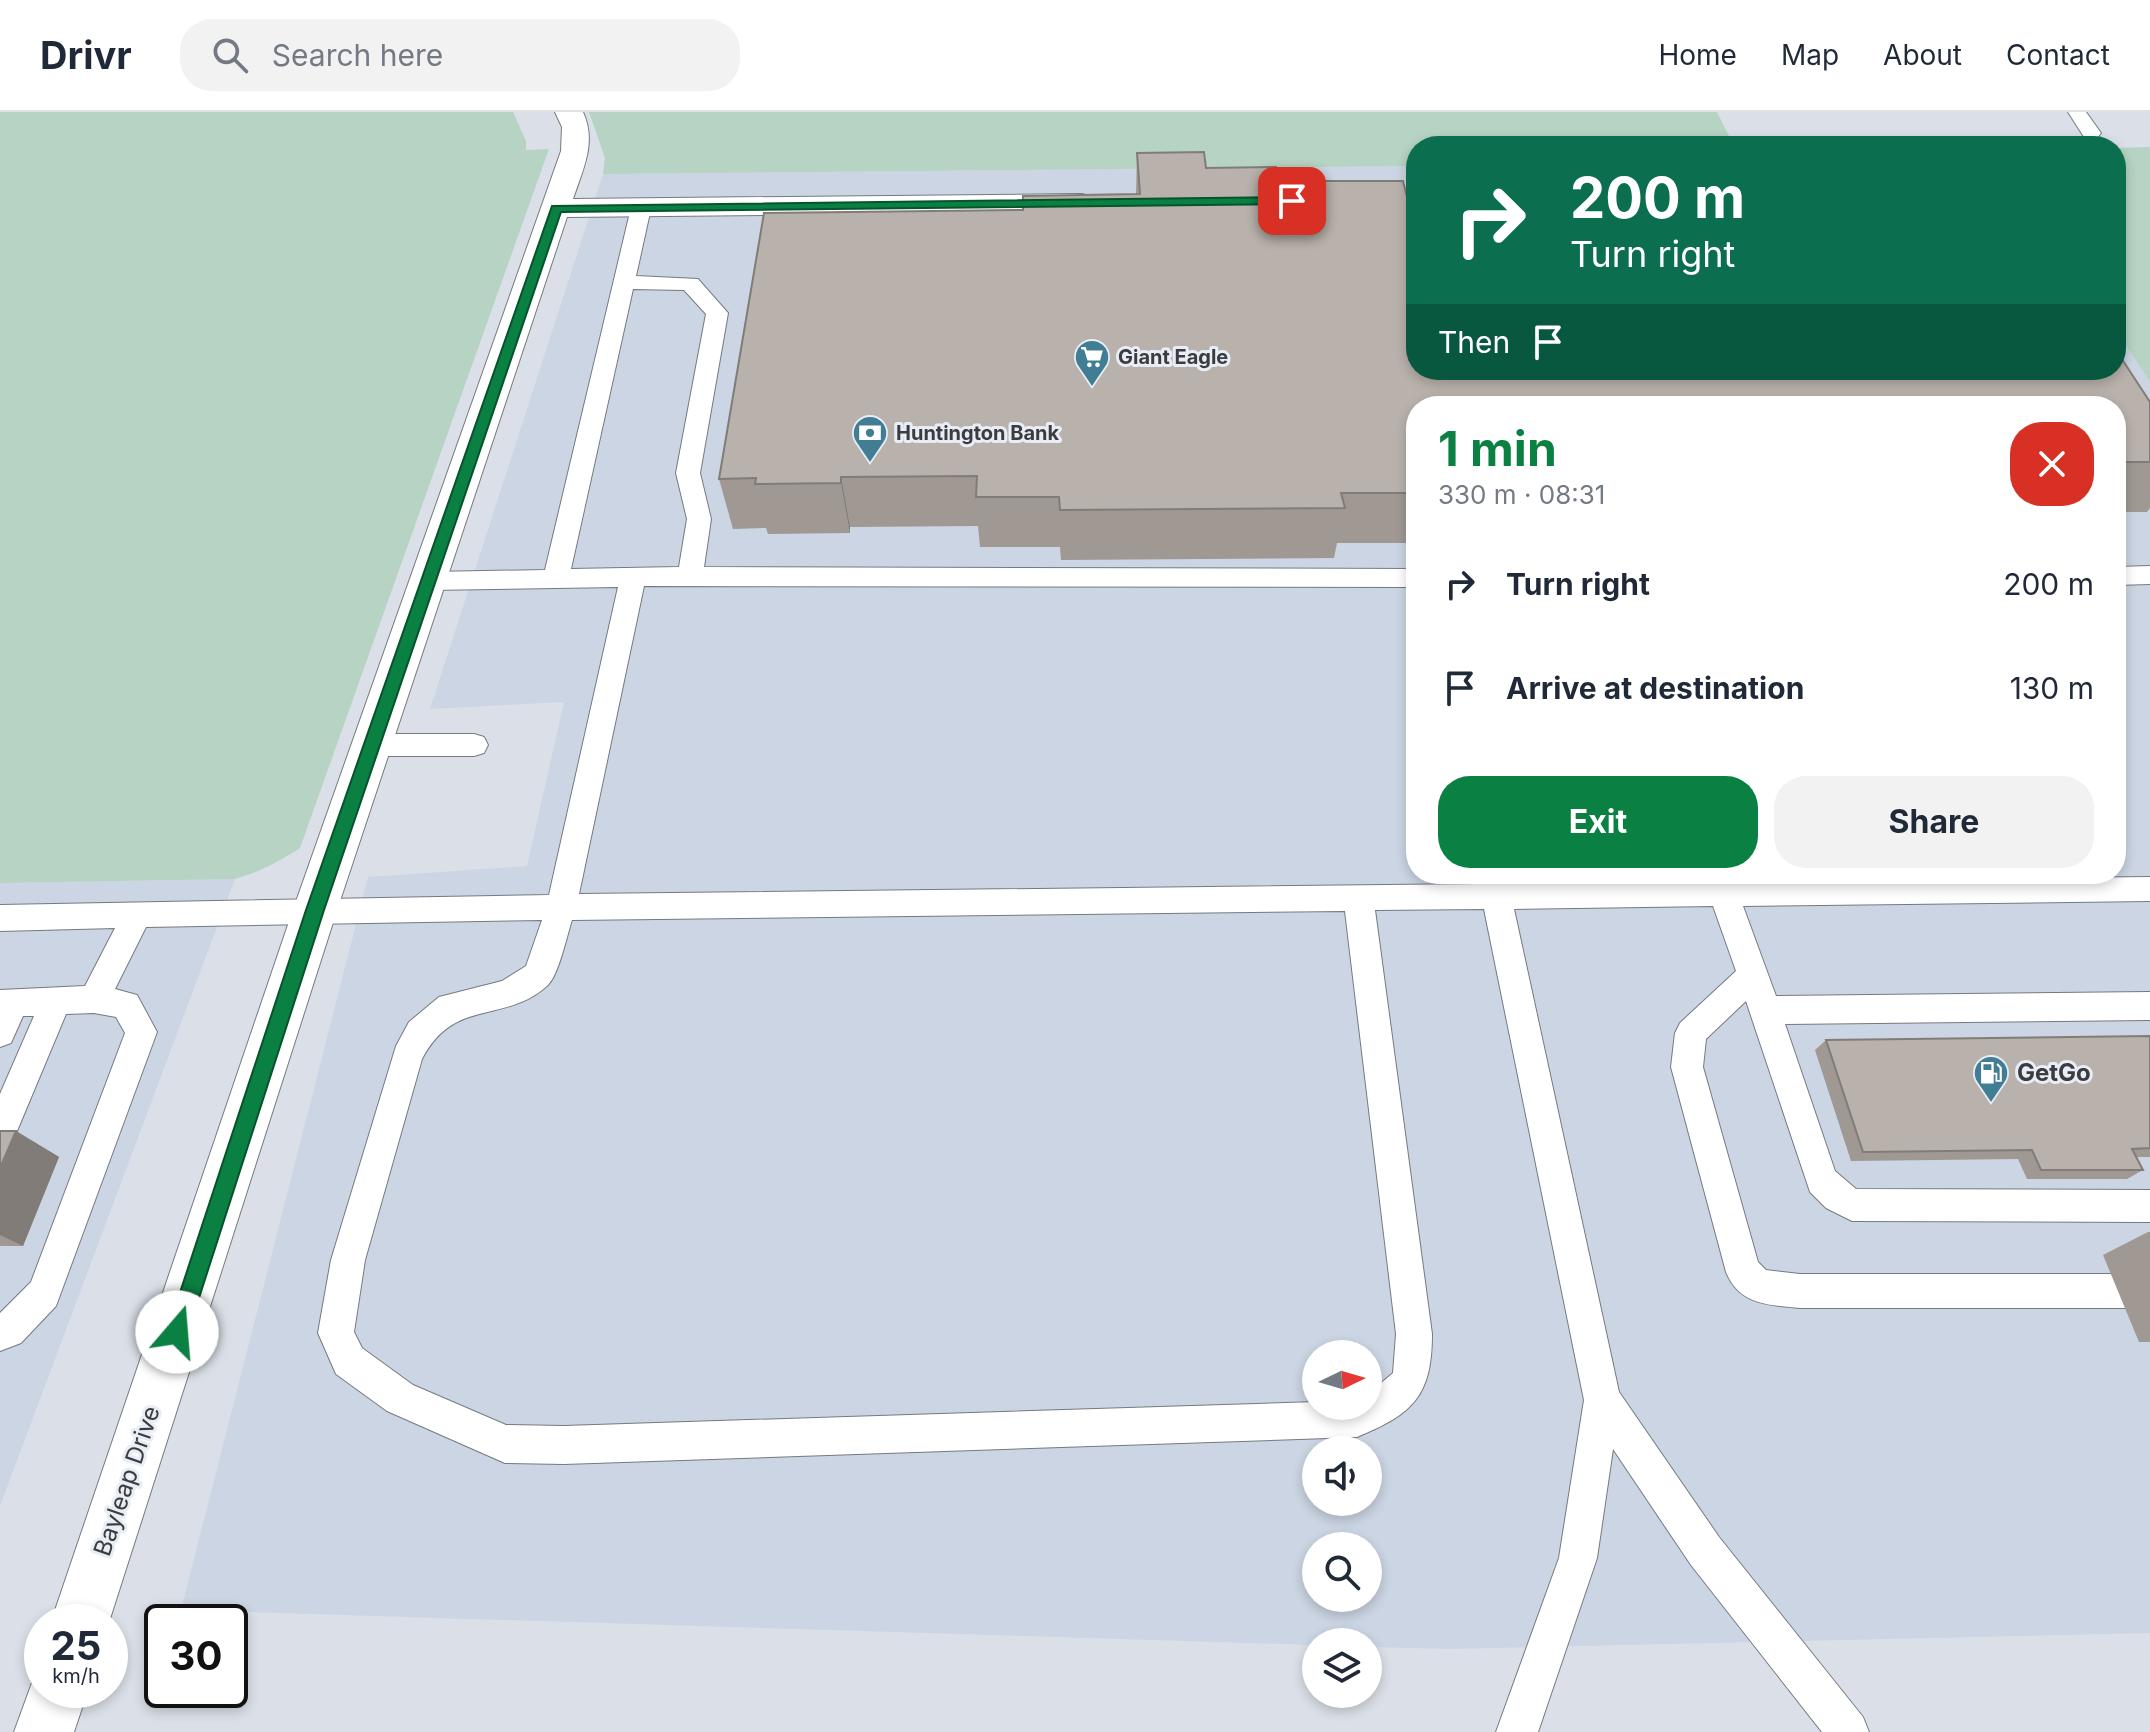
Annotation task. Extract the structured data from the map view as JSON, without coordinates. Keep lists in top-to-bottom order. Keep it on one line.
{"streets":{"street":["Bayleap Drive"]},"places":{"supermarket":["Giant Eagle"],"bank":["Huntington Bank"],"fuel station":["GetGo"]},"north":"right","page":{"header":"Drivr","search":"Search here","nav":["Home","Map","About","Contact"],"turn":["200 m","Turn right"],"then":"Then","heading":["1 min","330 m · 08:31"],"list":[{"name":"Turn right","value":"200 m"},{"name":"Arrive at destination","value":"130 m"}],"buttons":["Exit","Share"],"speed":"25 km/h","limit":"30"}}
